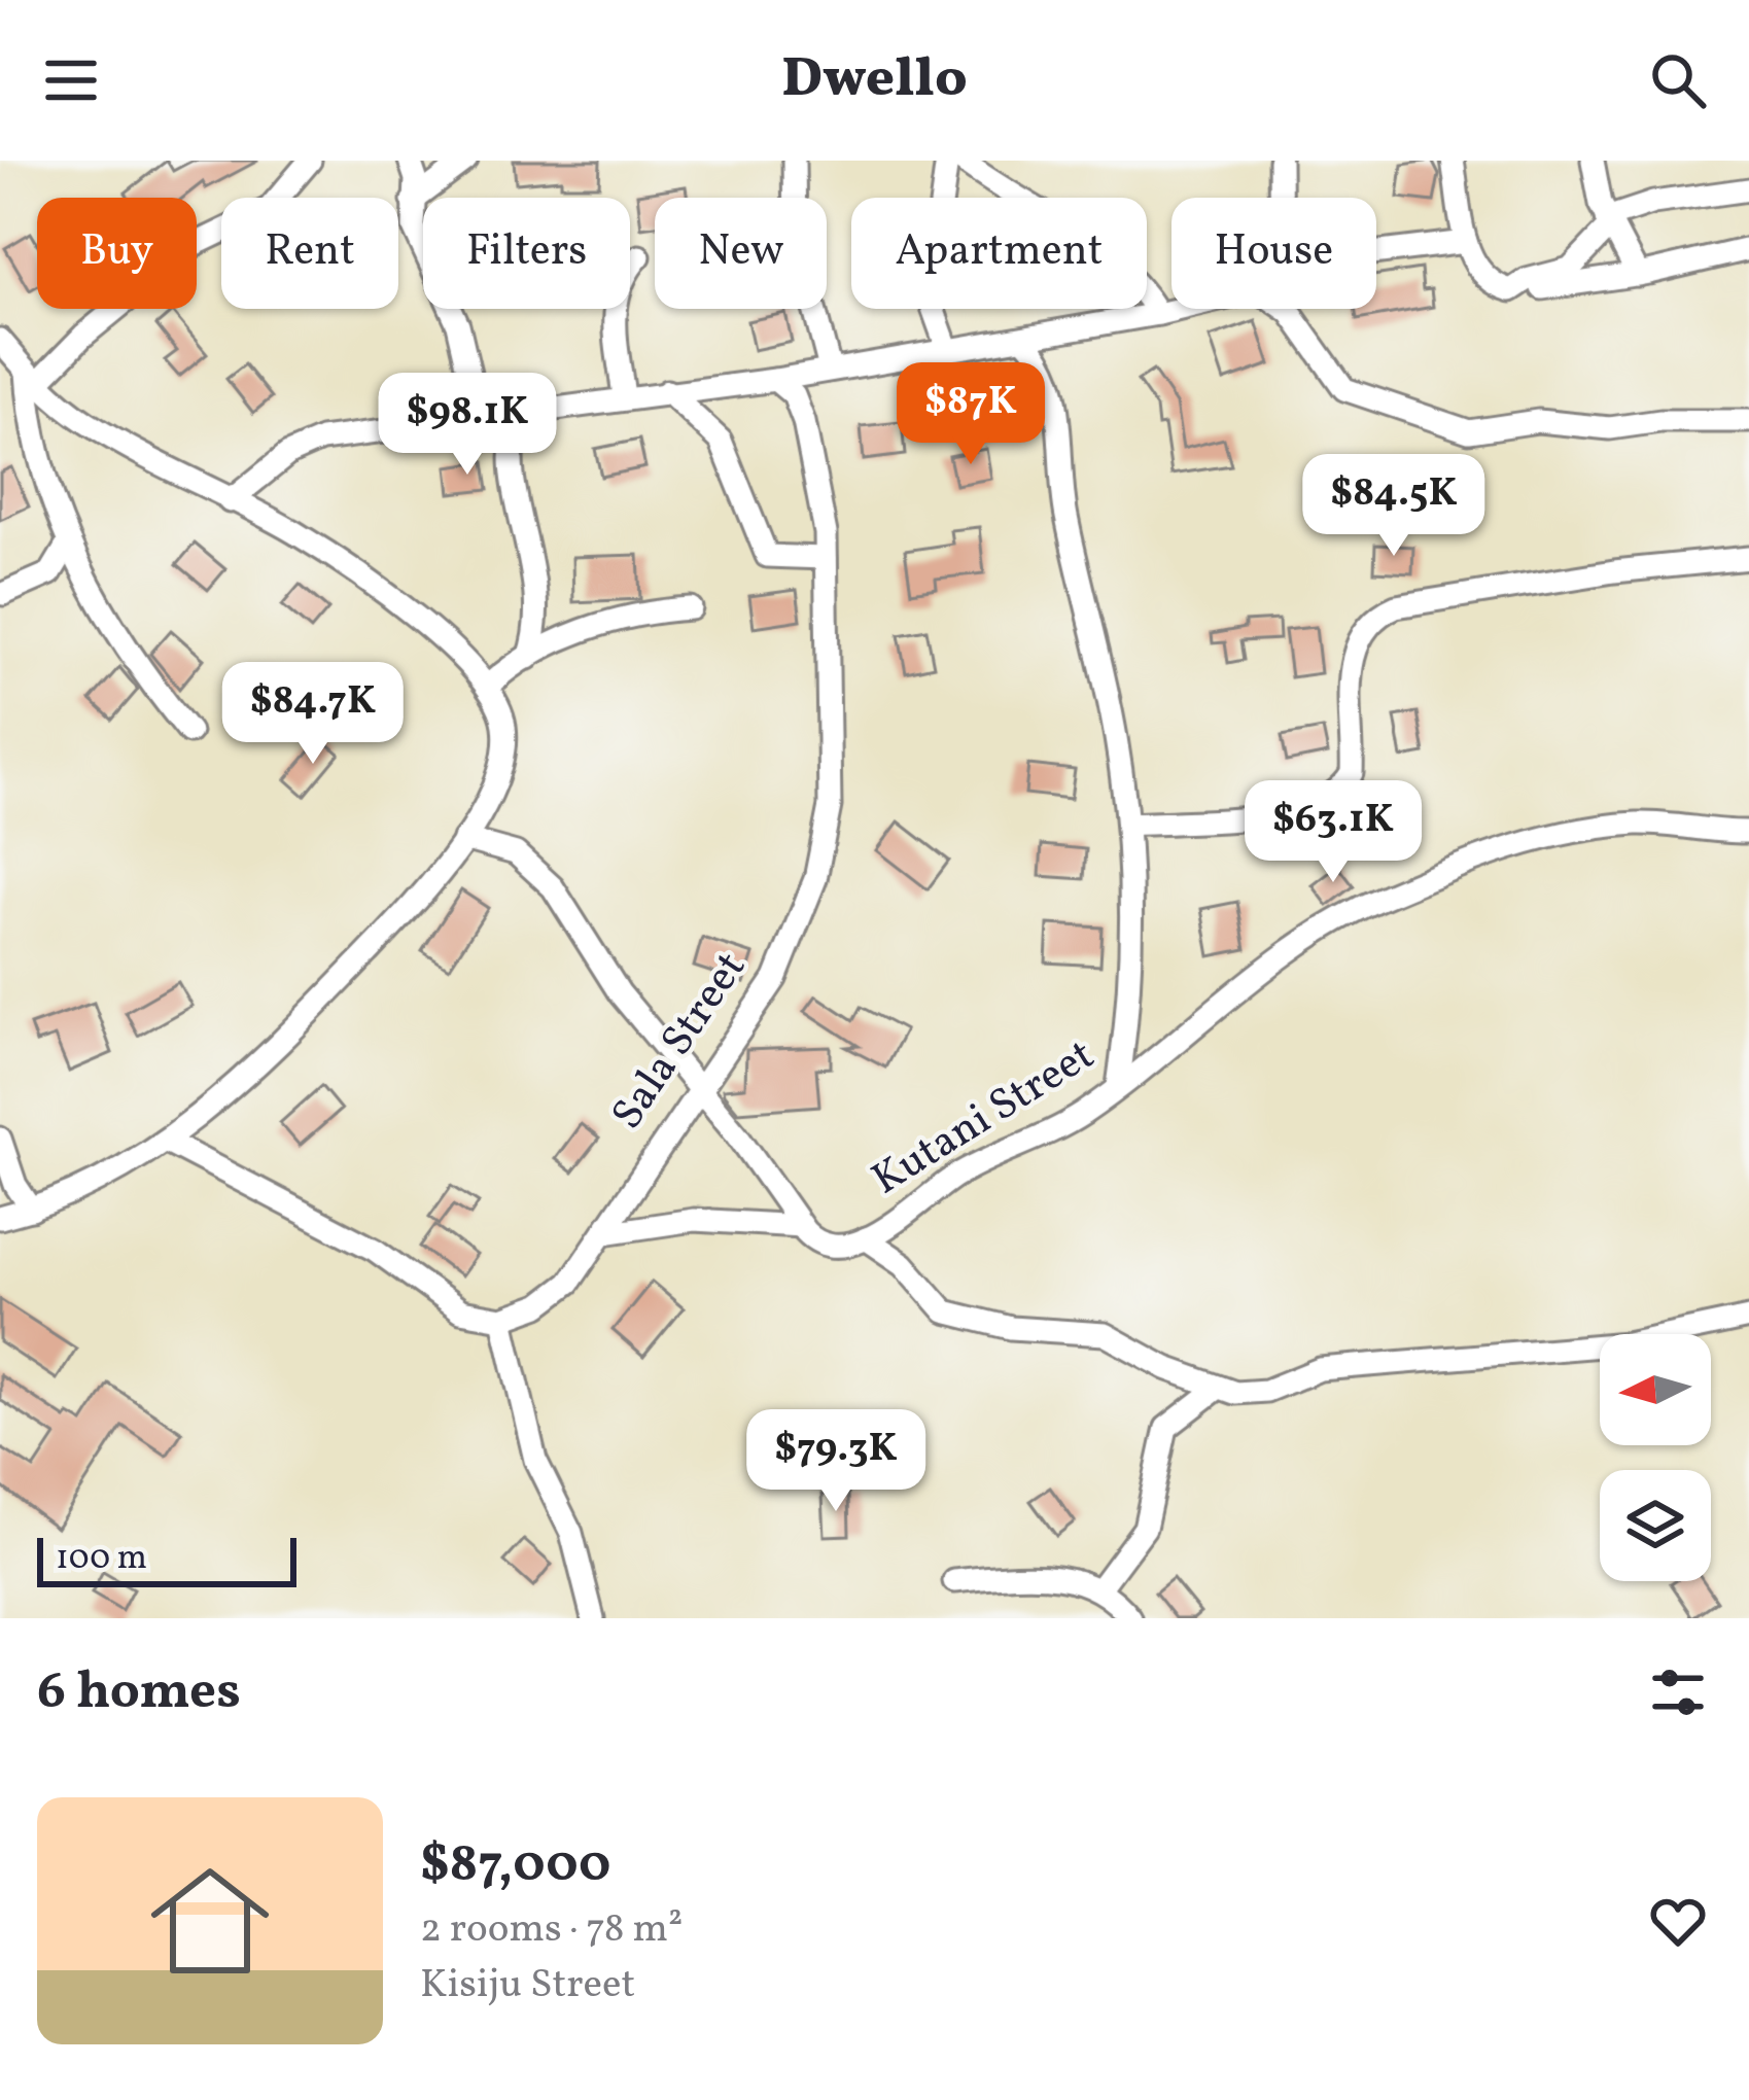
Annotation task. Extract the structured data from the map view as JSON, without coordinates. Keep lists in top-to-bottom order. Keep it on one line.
{"streets":{"street":["Sala Street","Kutani Street"]},"scale_bar":"100 m","north":"left","page":{"header":"Dwello","chip":["Buy","Rent","Filters","New","Apartment","House"],"price":["$87K","$98.1K","$84.5K","$84.7K","$63.1K","$79.3K"],"scale":"100 m","heading":"6 homes","list":[{"name":"$87,000","note":"2 rooms · 78 m² · Kisiju Street"}]}}
